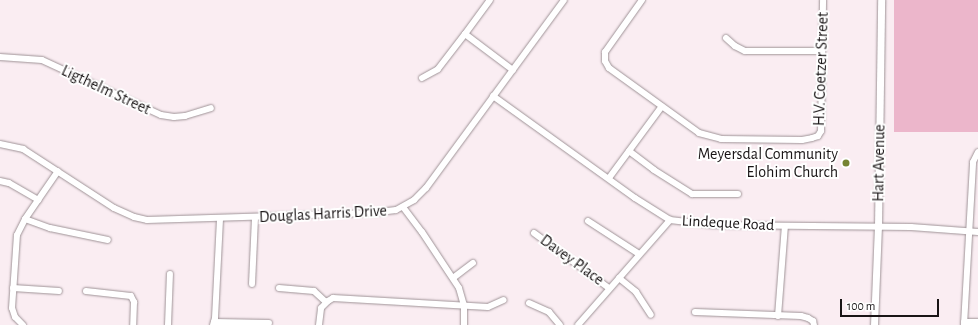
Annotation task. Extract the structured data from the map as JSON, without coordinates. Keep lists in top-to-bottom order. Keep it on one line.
{"streets":{"street":["H.V. Coetzer Street","Ligthelm Street","Hart Avenue","Douglas Harris Drive","Lindeque Road","Davey Place"]},"crossings":[["Hart Avenue","Lindeque Road"],["Douglas Harris Drive","Lindeque Road"]],"places":["Meyersdal Community Elohim Church"],"scale_bar":"100 m"}
